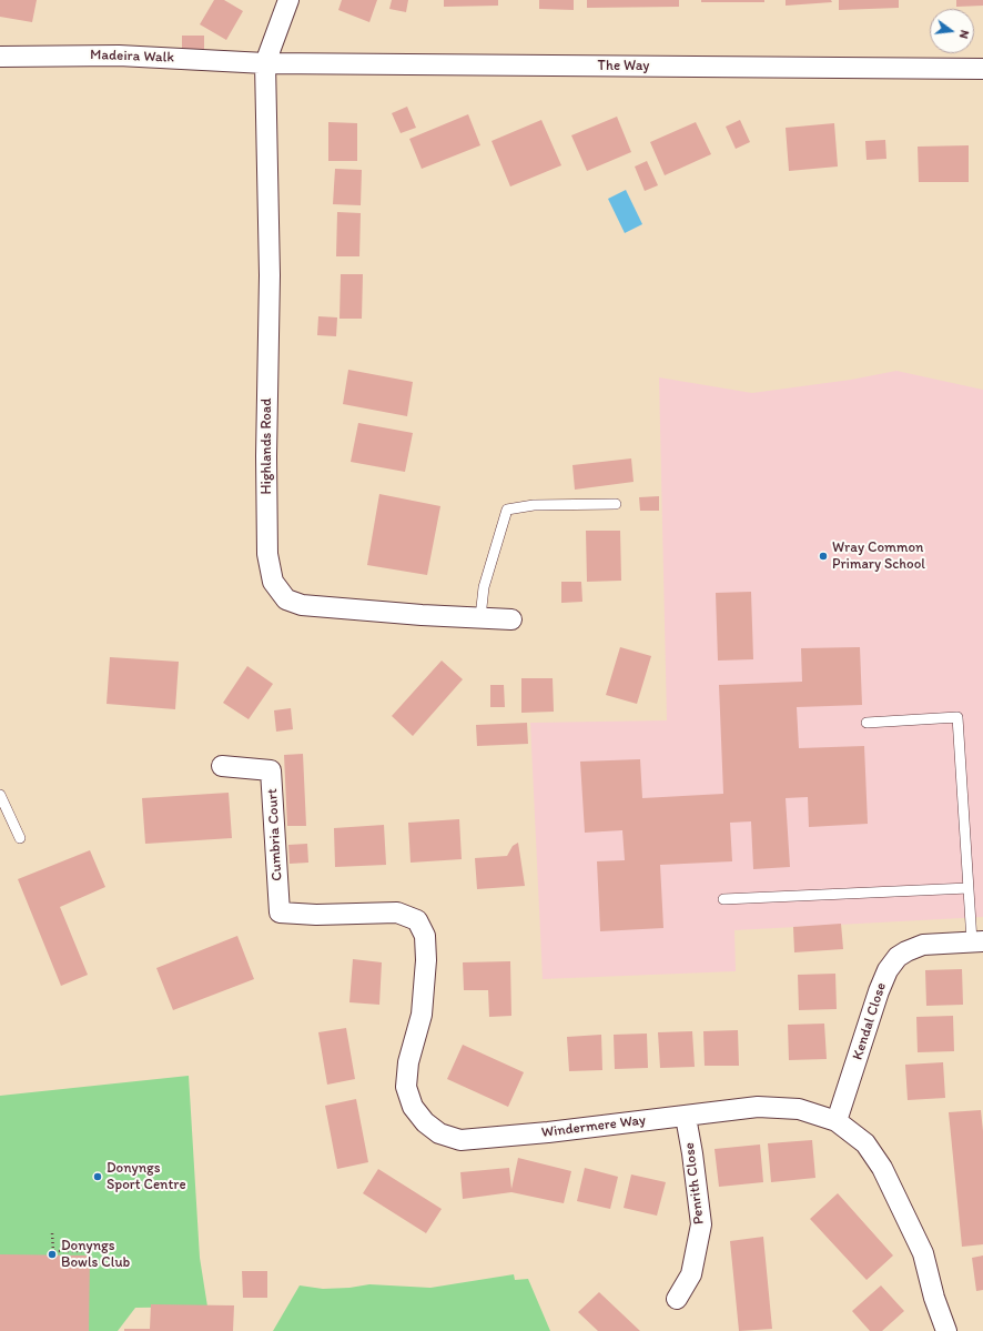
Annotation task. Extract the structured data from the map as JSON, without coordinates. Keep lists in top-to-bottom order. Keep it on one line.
{"streets":{"street":["Madeira Walk","The Way","Highlands Road","Cumbria Court","Kendal Close","Windermere Way","Penrith Close"]},"crossings":[["Madeira Walk","The Way"],["Madeira Walk","Highlands Road"],["The Way","Highlands Road"],["Cumbria Court","Windermere Way"],["Kendal Close","Windermere Way"],["Windermere Way","Penrith Close"]],"places":["Wray Common Primary School","Donyngs Sport Centre","Donyngs Bowls Club"],"north":"right"}
